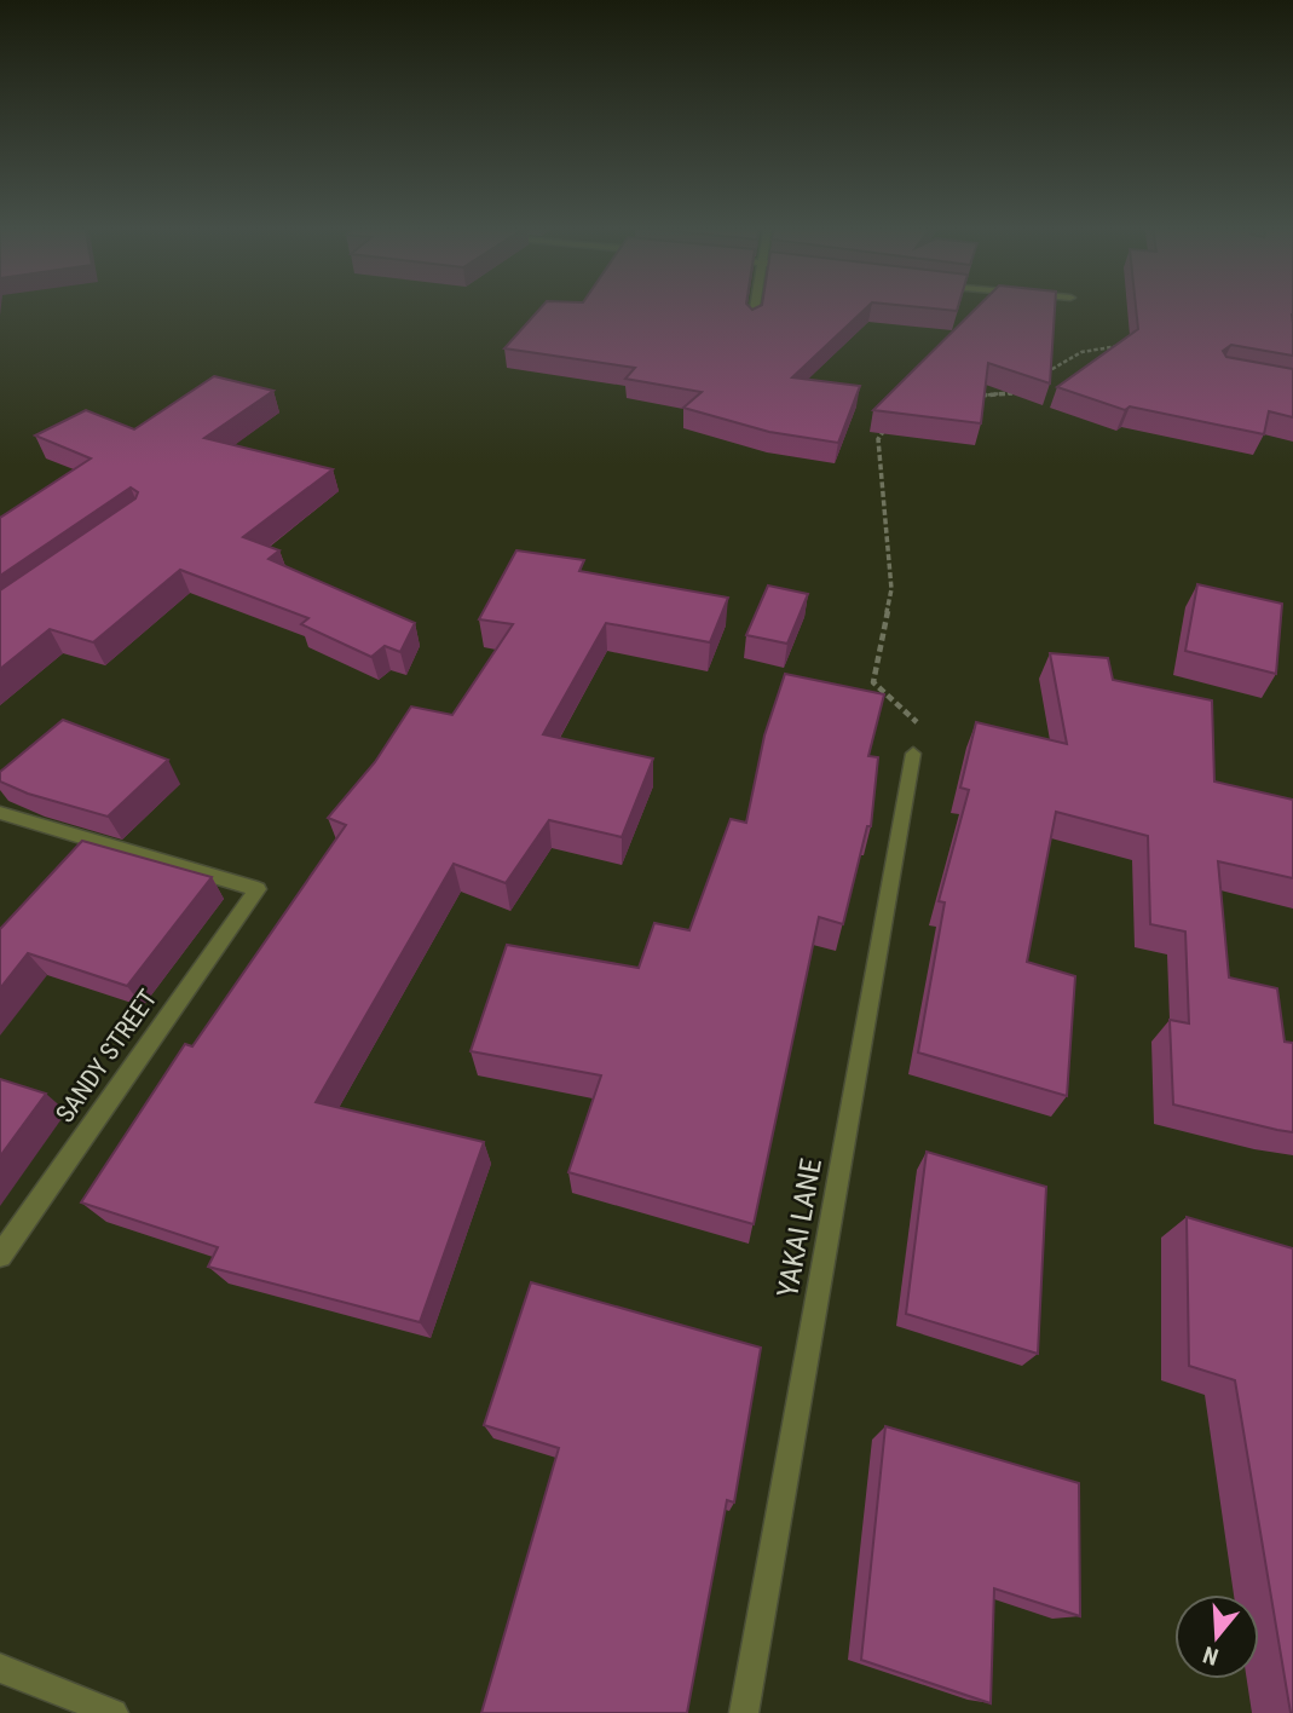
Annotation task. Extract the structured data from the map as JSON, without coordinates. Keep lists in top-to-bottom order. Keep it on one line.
{"streets":{"street":["SANDY STREET","YAKAI LANE"]},"north":"bottom"}
